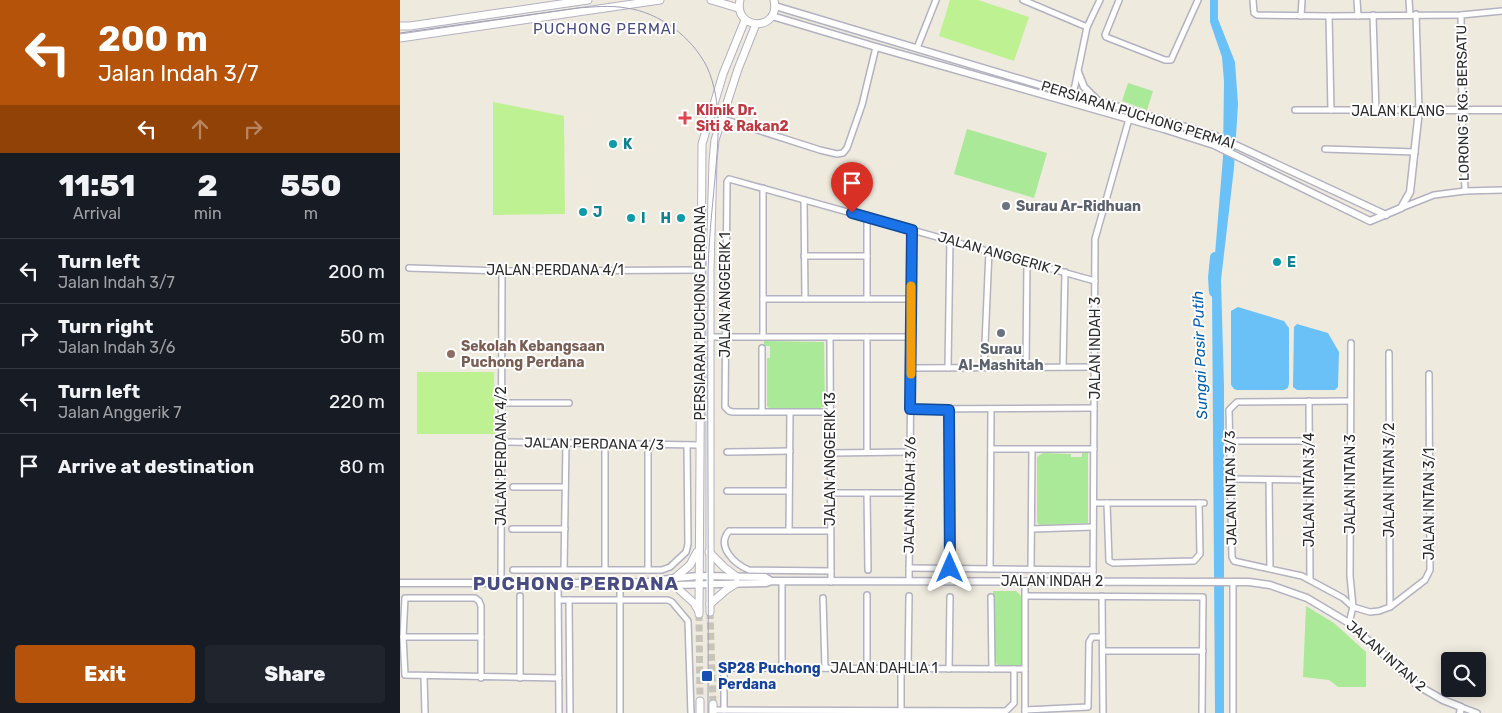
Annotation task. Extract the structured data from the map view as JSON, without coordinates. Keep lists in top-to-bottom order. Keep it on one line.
{"streets":{"main road":["PERSIARAN PUCHONG PERDANA"],"street":["LORONG 5 KG. BERSATU","JALAN KLANG","PERSIARAN PUCHONG PERMAI","JALAN ANGGERIK 7","JALAN PERDANA 4/1","JALAN ANGGERIK 1","JALAN INDAH 3","JALAN PERDANA 4/3","JALAN PERDANA 4/2","JALAN ANGGERIK 13","JALAN INTAN 3/2","JALAN INTAN 3","JALAN INTAN 3/3","JALAN INTAN 3/4","JALAN INDAH 3/6","JALAN INTAN 3/1","JALAN INDAH 2","JALAN INTAN 2","JALAN DAHLIA 1"]},"crossings":[["LORONG 5 KG. BERSATU","JALAN KLANG"],["PERSIARAN PUCHONG PERMAI","JALAN INDAH 3"],["JALAN ANGGERIK 7","JALAN ANGGERIK 1"],["JALAN ANGGERIK 7","JALAN INDAH 3"],["JALAN ANGGERIK 7","JALAN INDAH 3/6"],["JALAN PERDANA 4/1","PERSIARAN PUCHONG PERDANA"],["JALAN PERDANA 4/1","JALAN PERDANA 4/2"],["PERSIARAN PUCHONG PERDANA","JALAN PERDANA 4/3"],["PERSIARAN PUCHONG PERDANA","JALAN INDAH 2"],["JALAN INDAH 3","JALAN INDAH 2"],["JALAN PERDANA 4/3","JALAN PERDANA 4/2"],["JALAN PERDANA 4/2","JALAN INDAH 2"],["JALAN ANGGERIK 13","JALAN INDAH 2"],["JALAN INTAN 3/2","JALAN INTAN 3/1"],["JALAN INTAN 3","JALAN INTAN 3/3"],["JALAN INTAN 3","JALAN INTAN 3/1"],["JALAN INTAN 3","JALAN INTAN 2"],["JALAN INTAN 3/3","JALAN INTAN 3/4"],["JALAN INTAN 3/3","JALAN INTAN 3/1"],["JALAN INDAH 3/6","JALAN INDAH 2"],["JALAN INDAH 2","JALAN INTAN 2"]],"districts":["PUCHONG PERMAI","PUCHONG PERDANA"],"water":["Sungai Pasir Putih"],"places":{"health":["Klinik Dr. Siti & Rakan2"],"other":["K","Surau Ar-Ridhuan","J","I","H","E","Surau Al-Mashitah","Sekolah Kebangsaan Puchong Perdana"],"transit":["SP28 Puchong Perdana"]},"page":{"turn":["200 m","Jalan Indah 3/7"],"eta":["11:51","Arrival","2","min","550","m"],"list":[{"name":"Turn left","note":"Jalan Indah 3/7","value":"200 m"},{"name":"Turn right","note":"Jalan Indah 3/6","value":"50 m"},{"name":"Turn left","note":"Jalan Anggerik 7","value":"220 m"},{"name":"Arrive at destination","value":"80 m"}],"buttons":["Exit","Share"]}}
